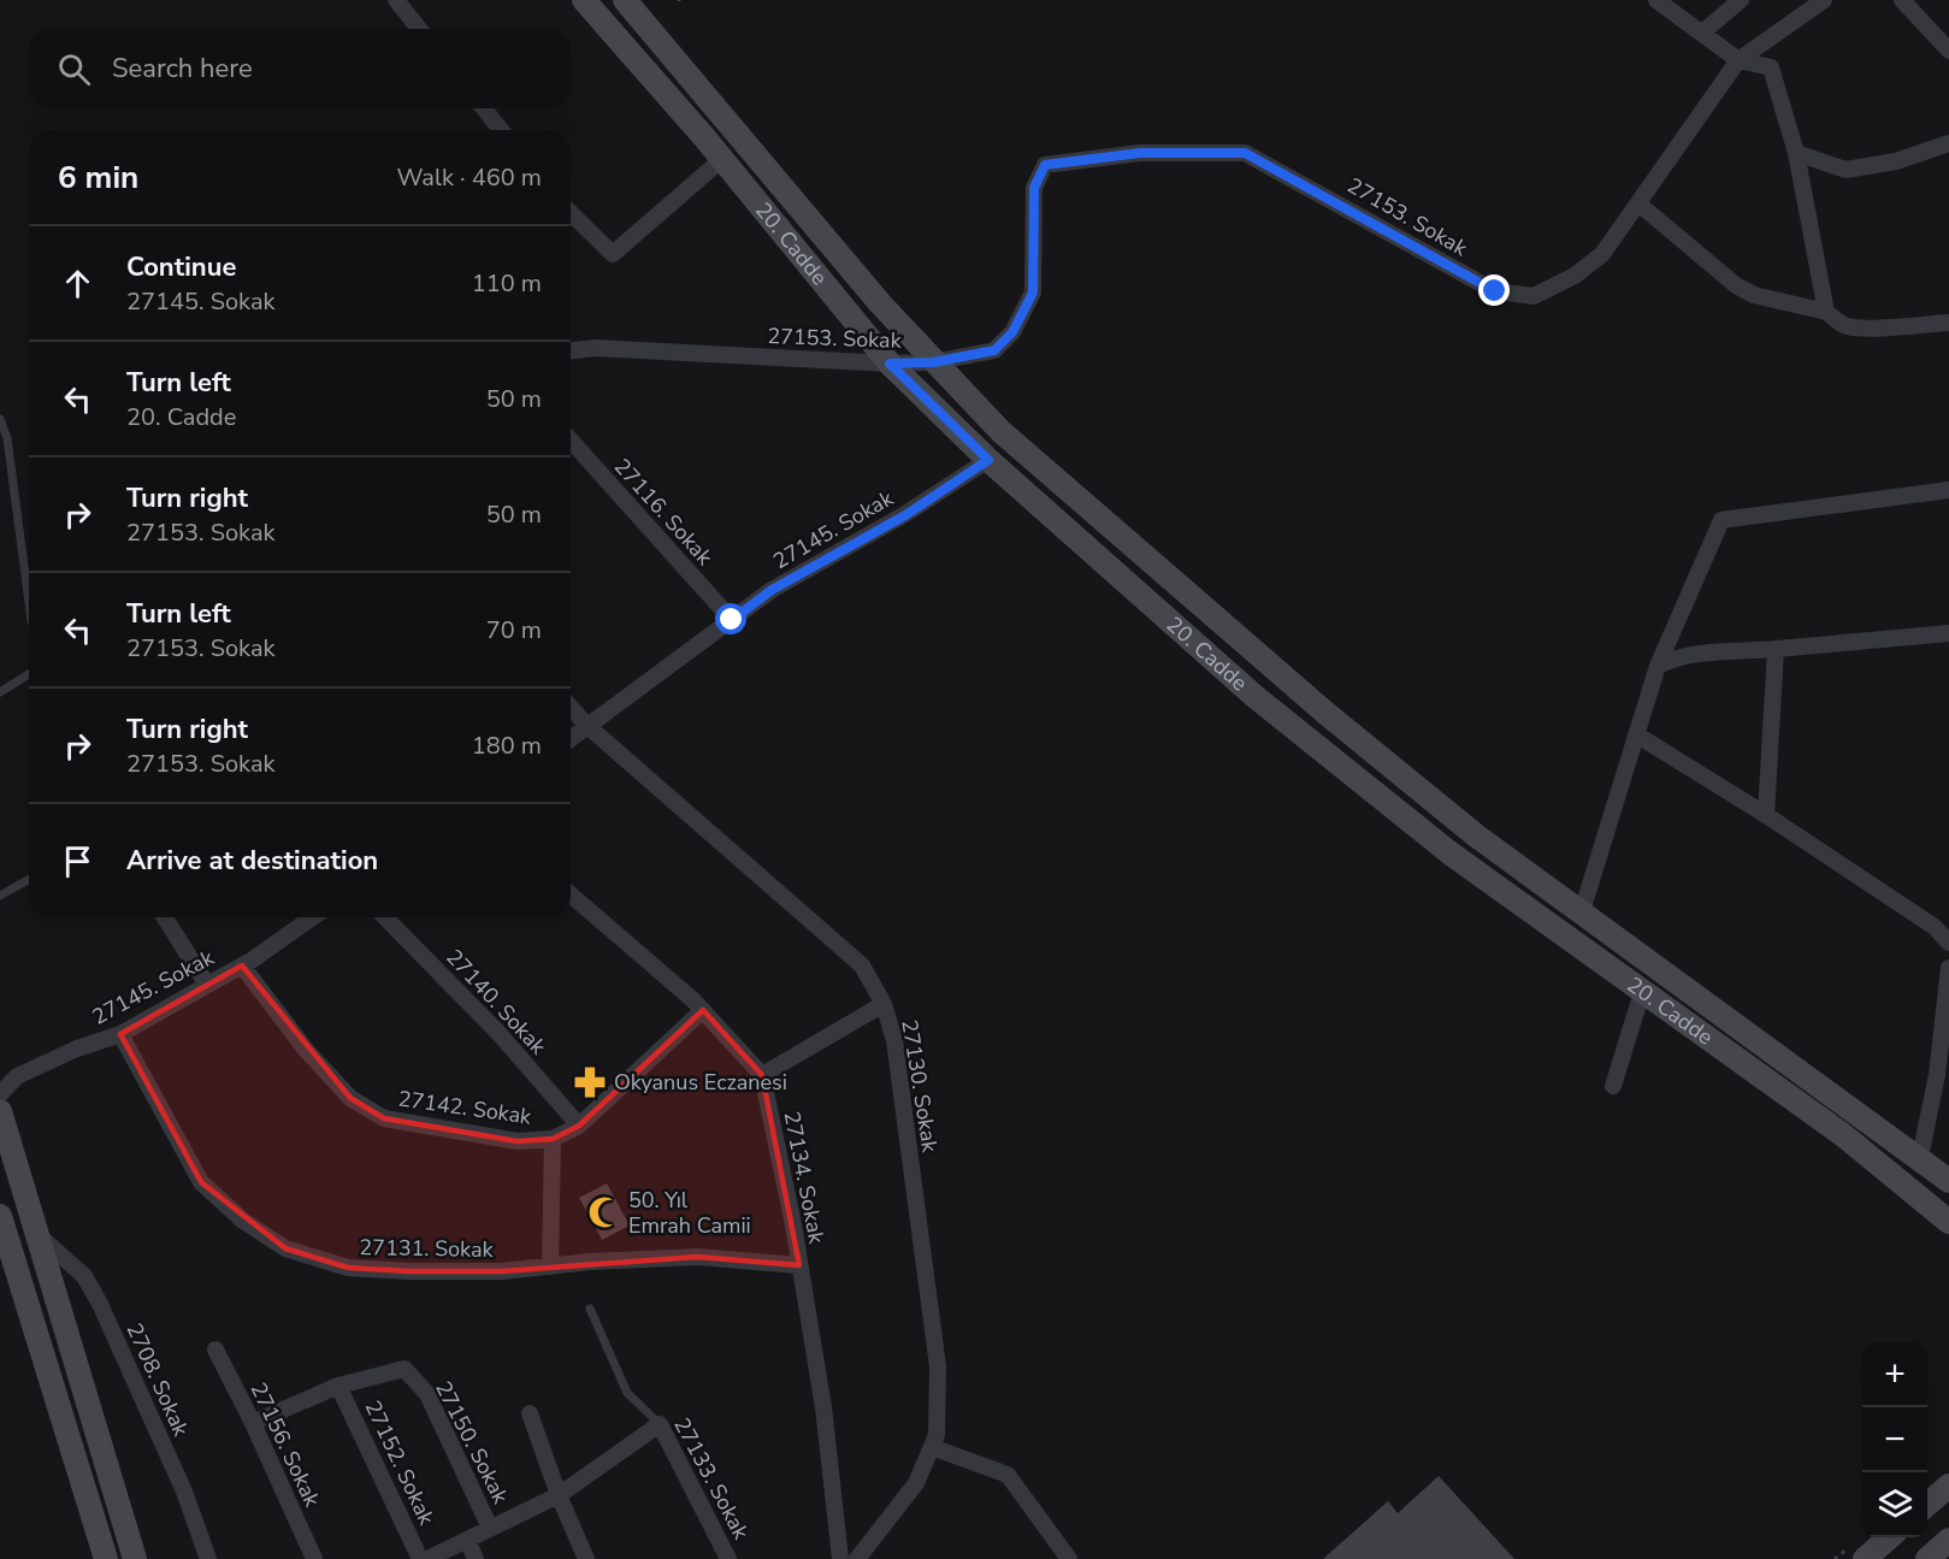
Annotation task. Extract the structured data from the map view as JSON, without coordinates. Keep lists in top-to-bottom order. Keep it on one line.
{"streets":{"main road":["20. Cadde"],"street":["27153. Sokak","27116. Sokak","27145. Sokak","27140. Sokak","27130. Sokak","27142. Sokak","27134. Sokak","27131. Sokak","2708. Sokak","27150. Sokak","27156. Sokak","27152. Sokak","27133. Sokak"]},"crossings":[["27153. Sokak","20. Cadde"],["20. Cadde","27145. Sokak"],["27116. Sokak","27145. Sokak"],["27145. Sokak","27130. Sokak"],["27145. Sokak","27142. Sokak"],["27145. Sokak","27131. Sokak"],["27140. Sokak","27142. Sokak"],["27134. Sokak","27131. Sokak"],["27150. Sokak","27156. Sokak"],["27150. Sokak","27152. Sokak"]],"places":{"pharmacy":["Okyanus Eczanesi"],"mosque":["50. Yıl Emrah Camii"]},"page":{"search":"Search here","heading":["6 min","Walk · 460 m"],"list":[["Continue","27145. Sokak","110 m"],["Turn left","20. Cadde","50 m"],["Turn right","27153. Sokak","50 m"],["Turn left","27153. Sokak","70 m"],["Turn right","27153. Sokak","180 m"],"Arrive at destination"],"map_buttons":["+","−"]}}
